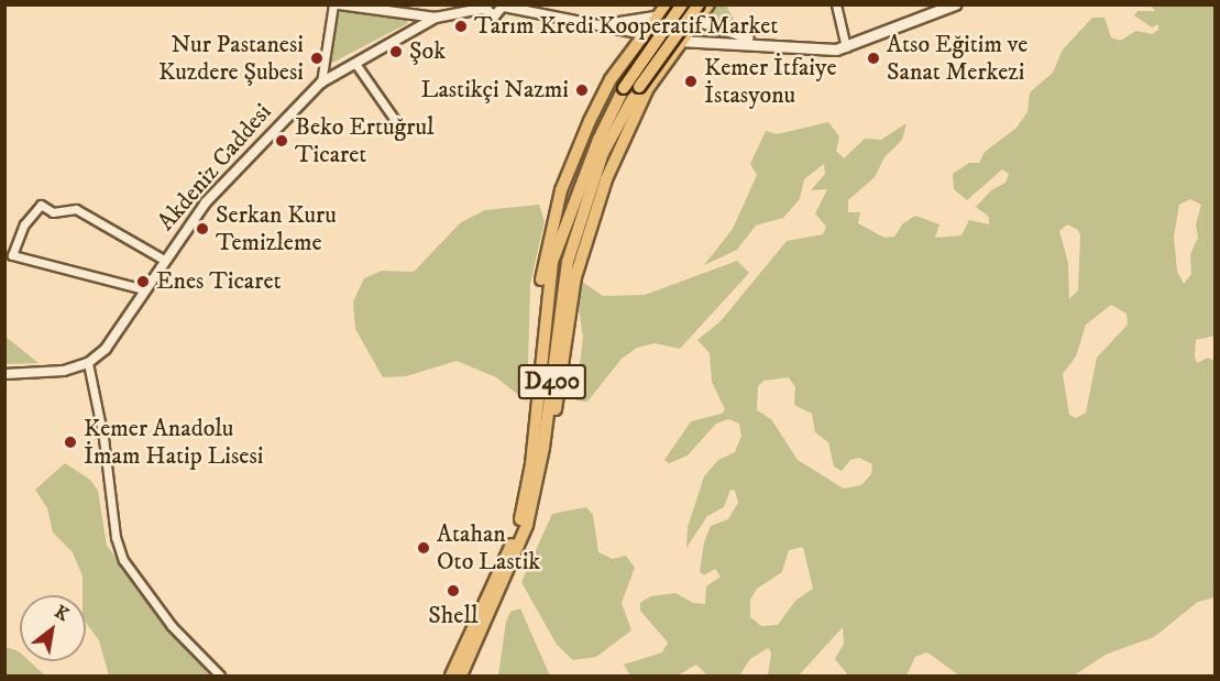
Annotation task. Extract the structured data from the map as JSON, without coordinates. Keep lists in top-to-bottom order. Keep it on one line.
{"streets":{"highway":["D400"],"street":["Akdeniz Caddesi"]},"places":["Tarım Kredi Kooperatif Market","Şok","Nur Pastanesi Kuzdere Şubesi","Atso Eğitim ve Sanat Merkezi","Kemer İtfaiye İstasyonu","Lastikçi Nazmi","Beko Ertuğrul Ticaret","Serkan Kuru Temizleme","Enes Ticaret","Kemer Anadolu İmam Hatip Lisesi","Atahan Oto Lastik","Shell"],"north":"top right"}
